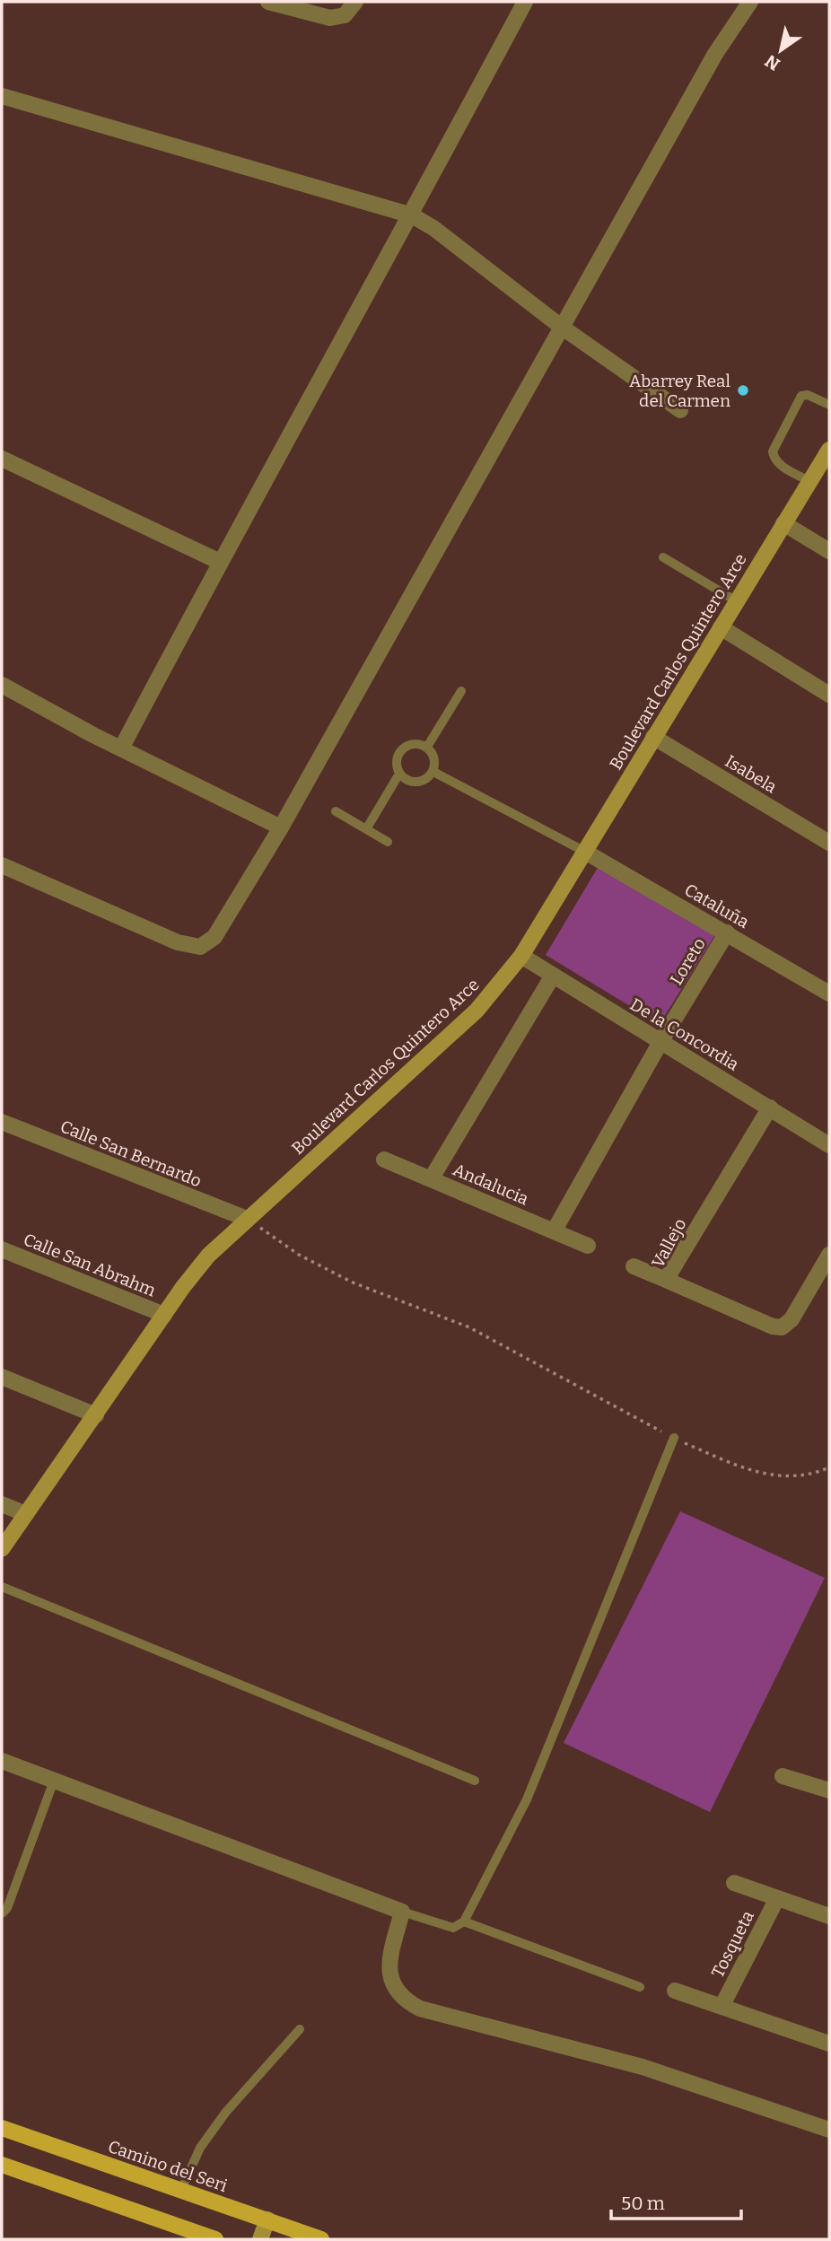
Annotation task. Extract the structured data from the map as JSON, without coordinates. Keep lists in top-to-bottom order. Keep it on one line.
{"streets":{"main road":["Camino del Seri"],"street":["Boulevard Carlos Quintero Arce","Isabela","Cataluña","Loreto","De la Concordia","Calle San Bernardo","Andalucia","Vallejo","Calle San Abrahm","Tosqueta"]},"crossings":[["Boulevard Carlos Quintero Arce","Isabela"],["Boulevard Carlos Quintero Arce","Cataluña"],["Boulevard Carlos Quintero Arce","De la Concordia"],["Boulevard Carlos Quintero Arce","Calle San Bernardo"],["Boulevard Carlos Quintero Arce","Calle San Abrahm"],["Cataluña","Loreto"],["Loreto","De la Concordia"],["De la Concordia","Andalucia"],["De la Concordia","Vallejo"]],"places":["Abarrey Real del Carmen"],"scale_bar":"50 m","north":"bottom left"}
